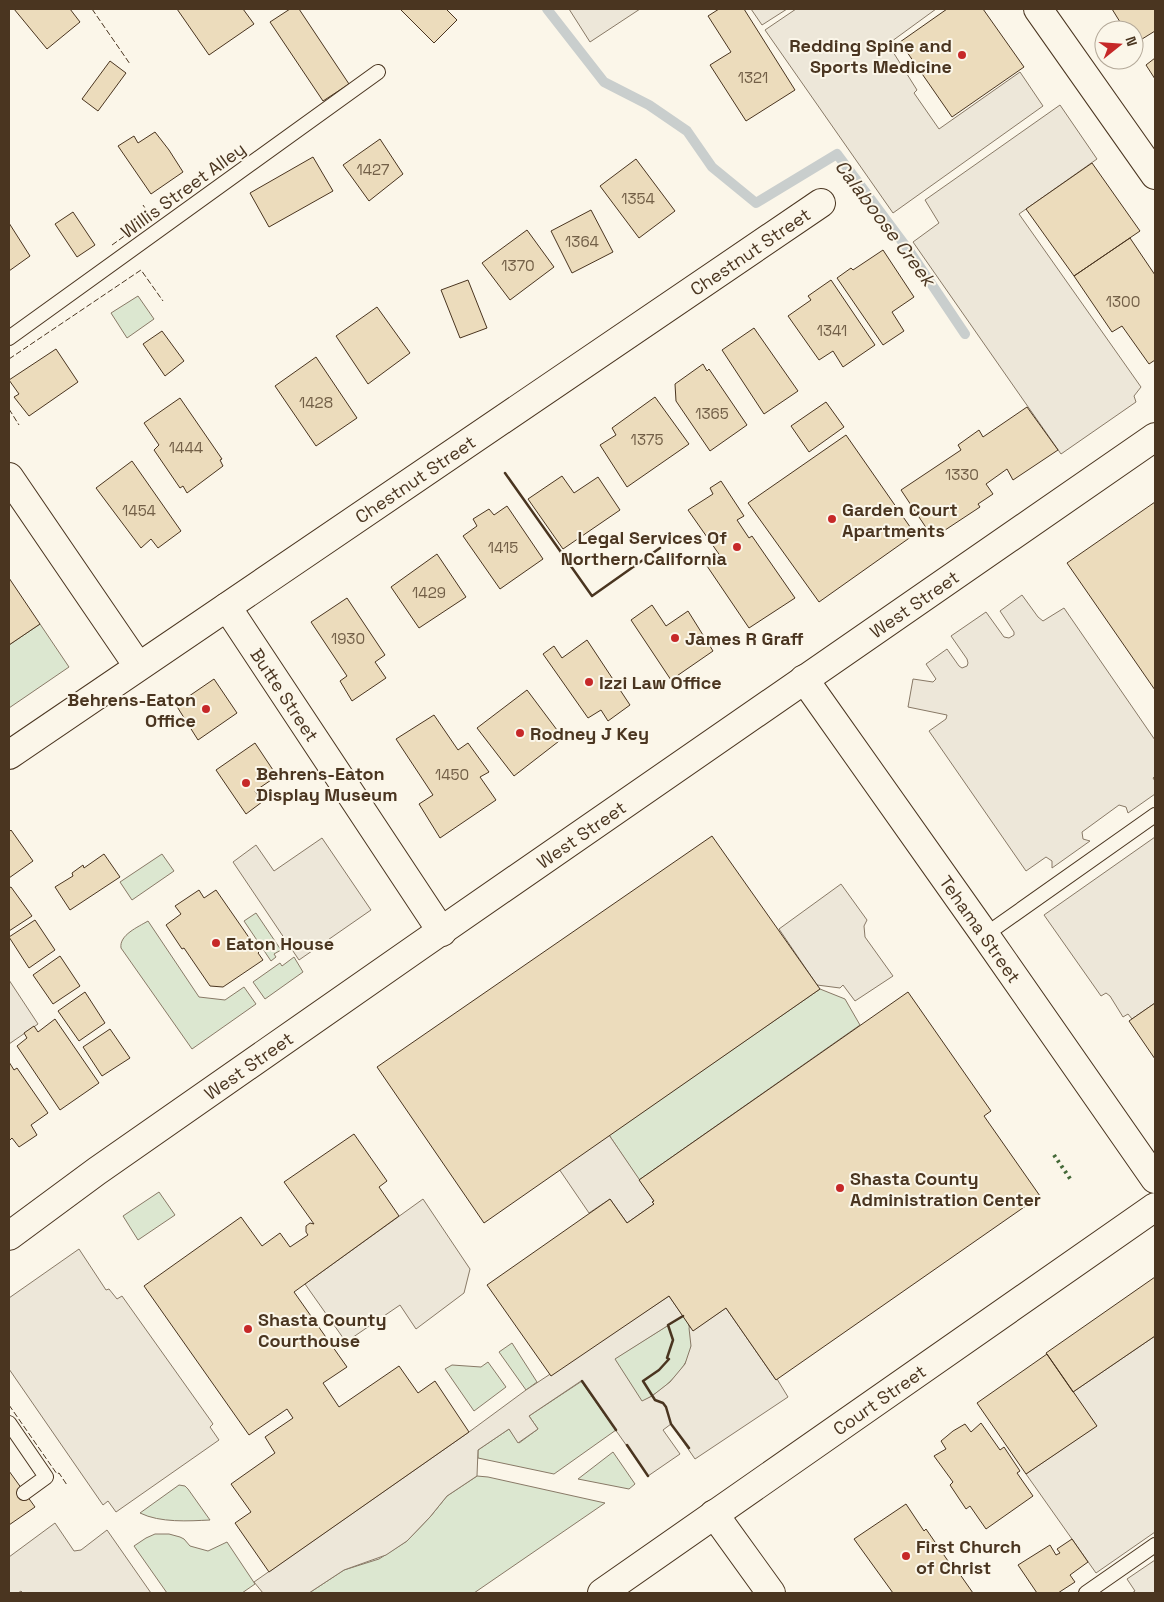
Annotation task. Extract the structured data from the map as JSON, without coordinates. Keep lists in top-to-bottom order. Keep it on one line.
{"streets":{"street":["Chestnut Street","West Street","Butte Street","Tehama Street","Court Street"],"lane":["Willis Street Alley"]},"crossings":[["Chestnut Street","Butte Street"],["West Street","Butte Street"],["West Street","Tehama Street"]],"water":["Calaboose Creek"],"places":["Redding Spine and Sports Medicine","Garden Court Apartments","Legal Services Of Northern California","James R Graff","Izzi Law Office","Behrens-Eaton Office","Rodney J Key","Behrens-Eaton Display Museum","Eaton House","Shasta County Administration Center","Shasta County Courthouse","First Church of Christ"],"house_numbers":["1321","1427","1354","1364","1370","1300","1341","1428","1365","1375","1444","1330","1454","1415","1429","1930","1450"],"north":"right"}
